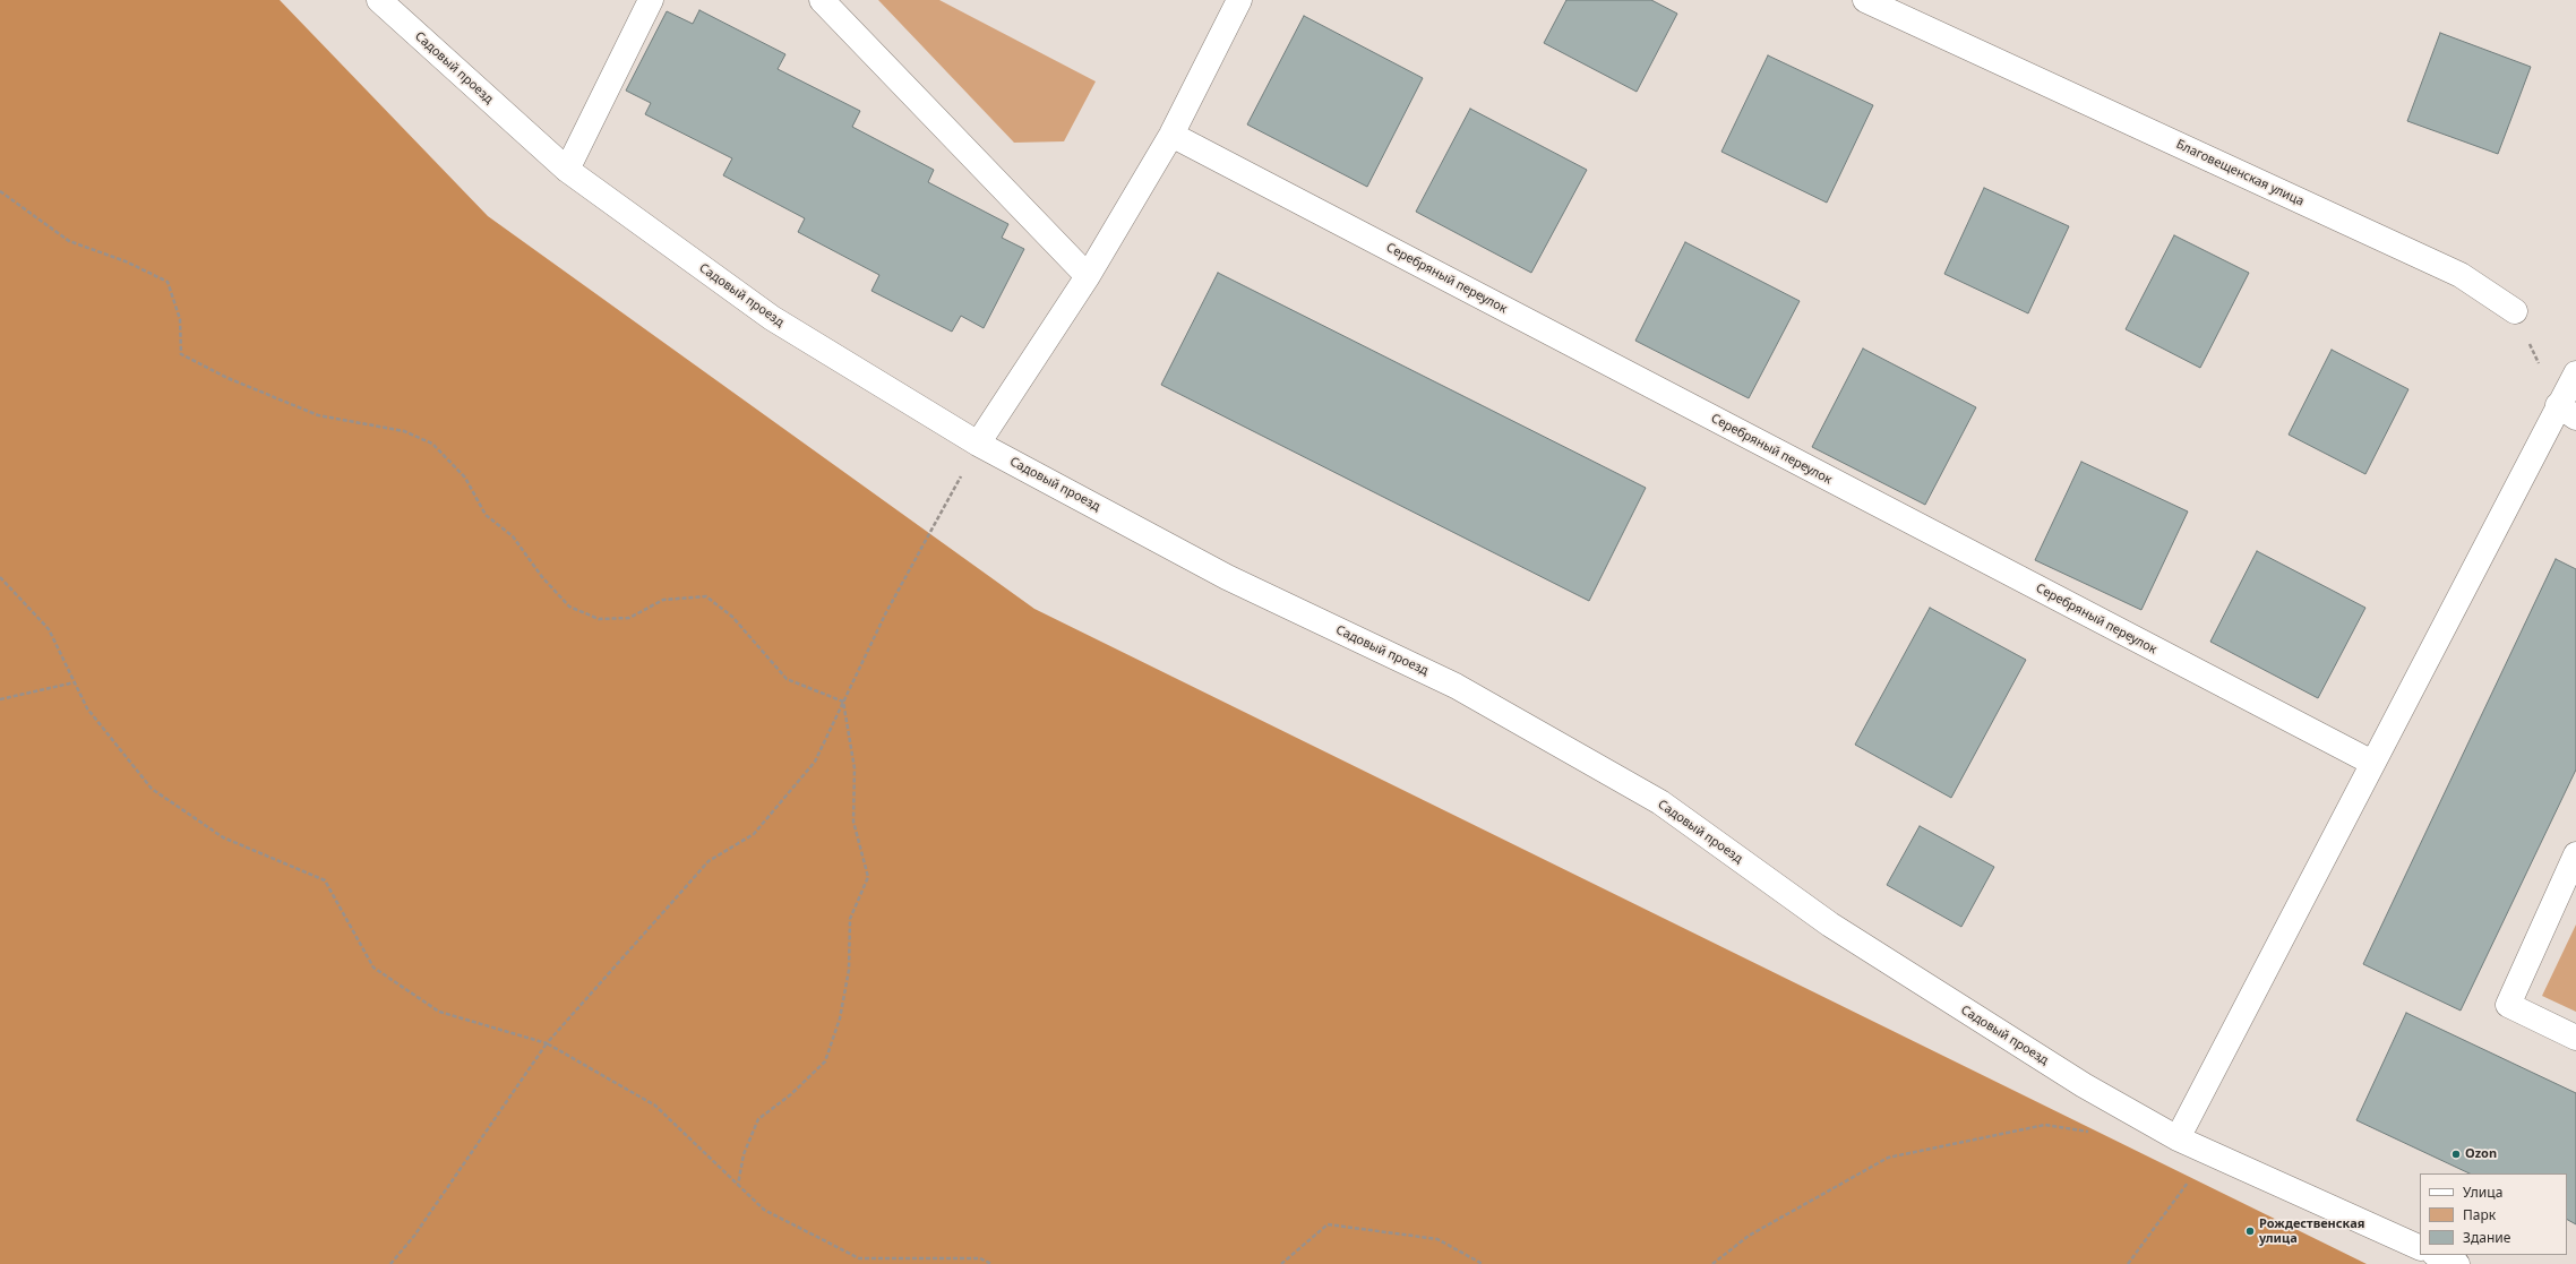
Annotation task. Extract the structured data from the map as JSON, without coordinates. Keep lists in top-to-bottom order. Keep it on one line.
{"streets":{"street":["Садовый проезд","Благовещенская улица","Серебряный переулок"]},"places":["Ozon","Рождественская улица"],"legend":["Улица","Парк","Здание"]}
